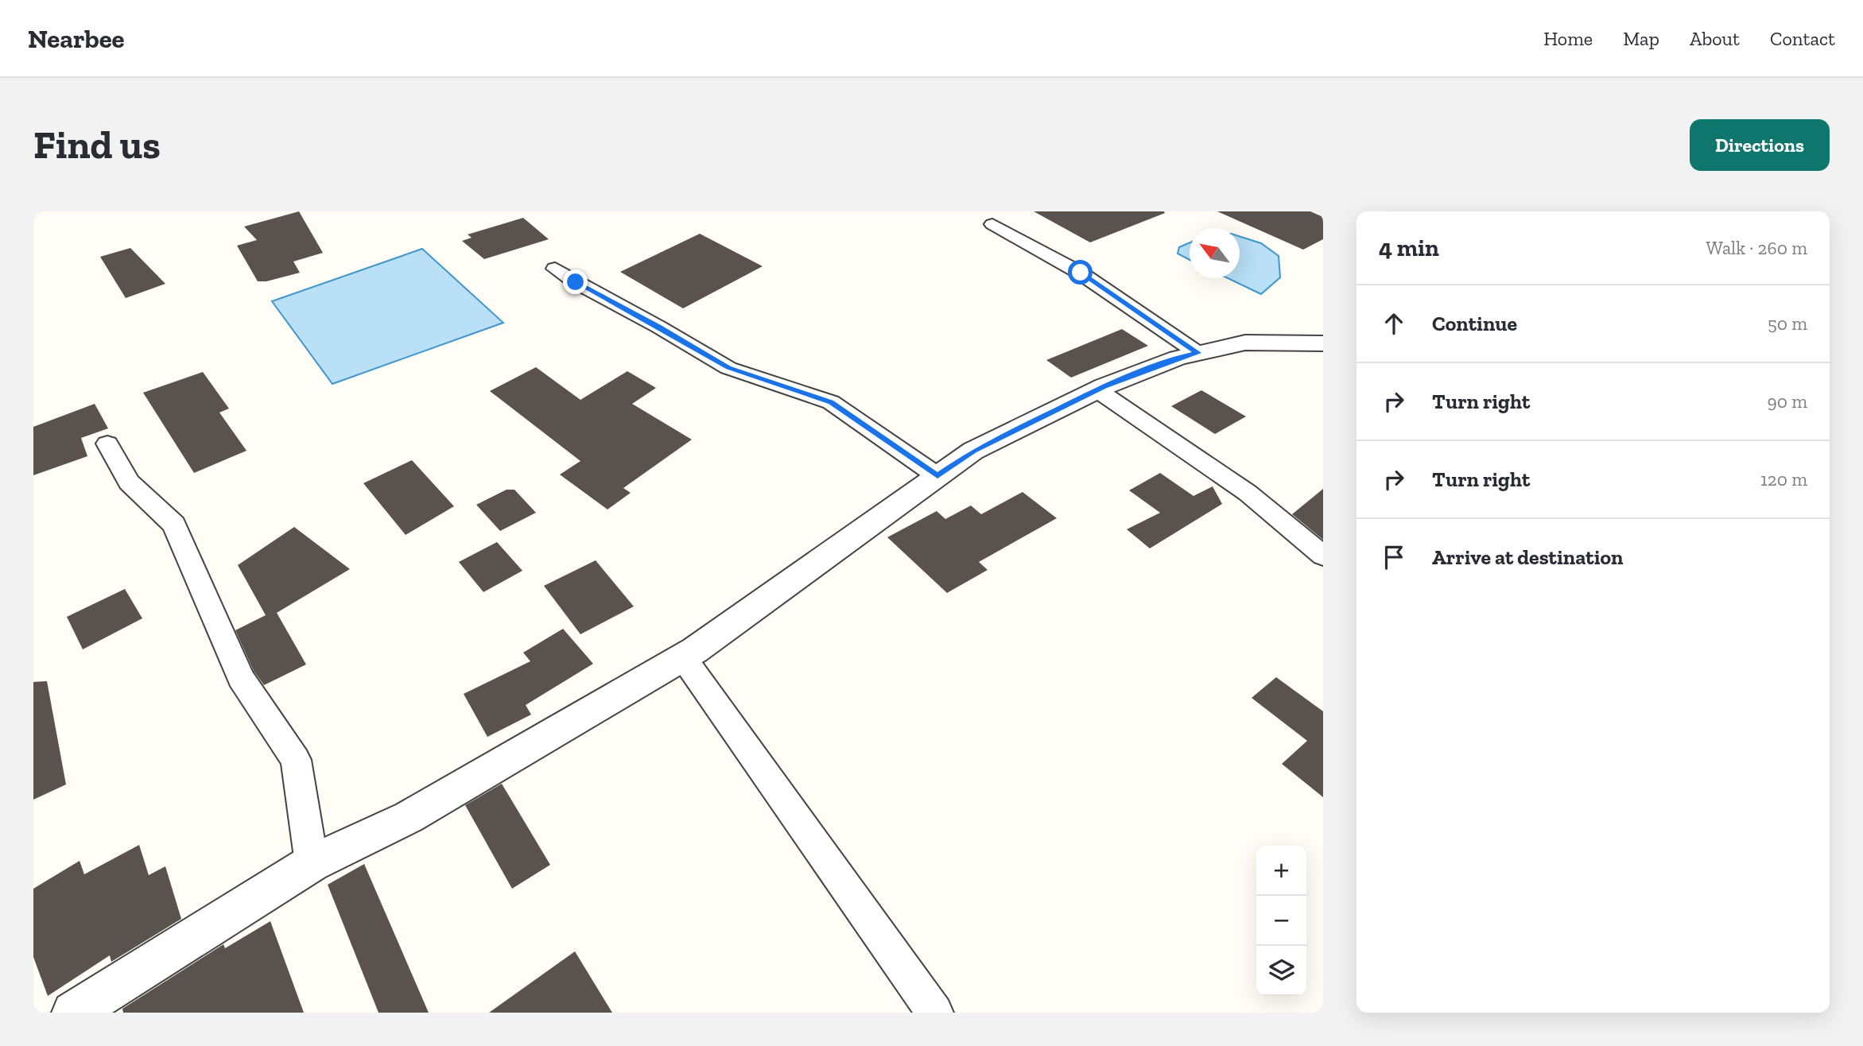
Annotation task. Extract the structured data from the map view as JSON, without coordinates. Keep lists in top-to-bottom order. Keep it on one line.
{"north":"top left","page":{"header":"Nearbee","nav":["Home","Map","About","Contact"],"buttons":"Directions","title":"Find us","heading":["4 min","Walk · 260 m"],"list":[["Continue","50 m"],["Turn right","90 m"],["Turn right","120 m"],"Arrive at destination"],"map_buttons":["+","−"]}}
